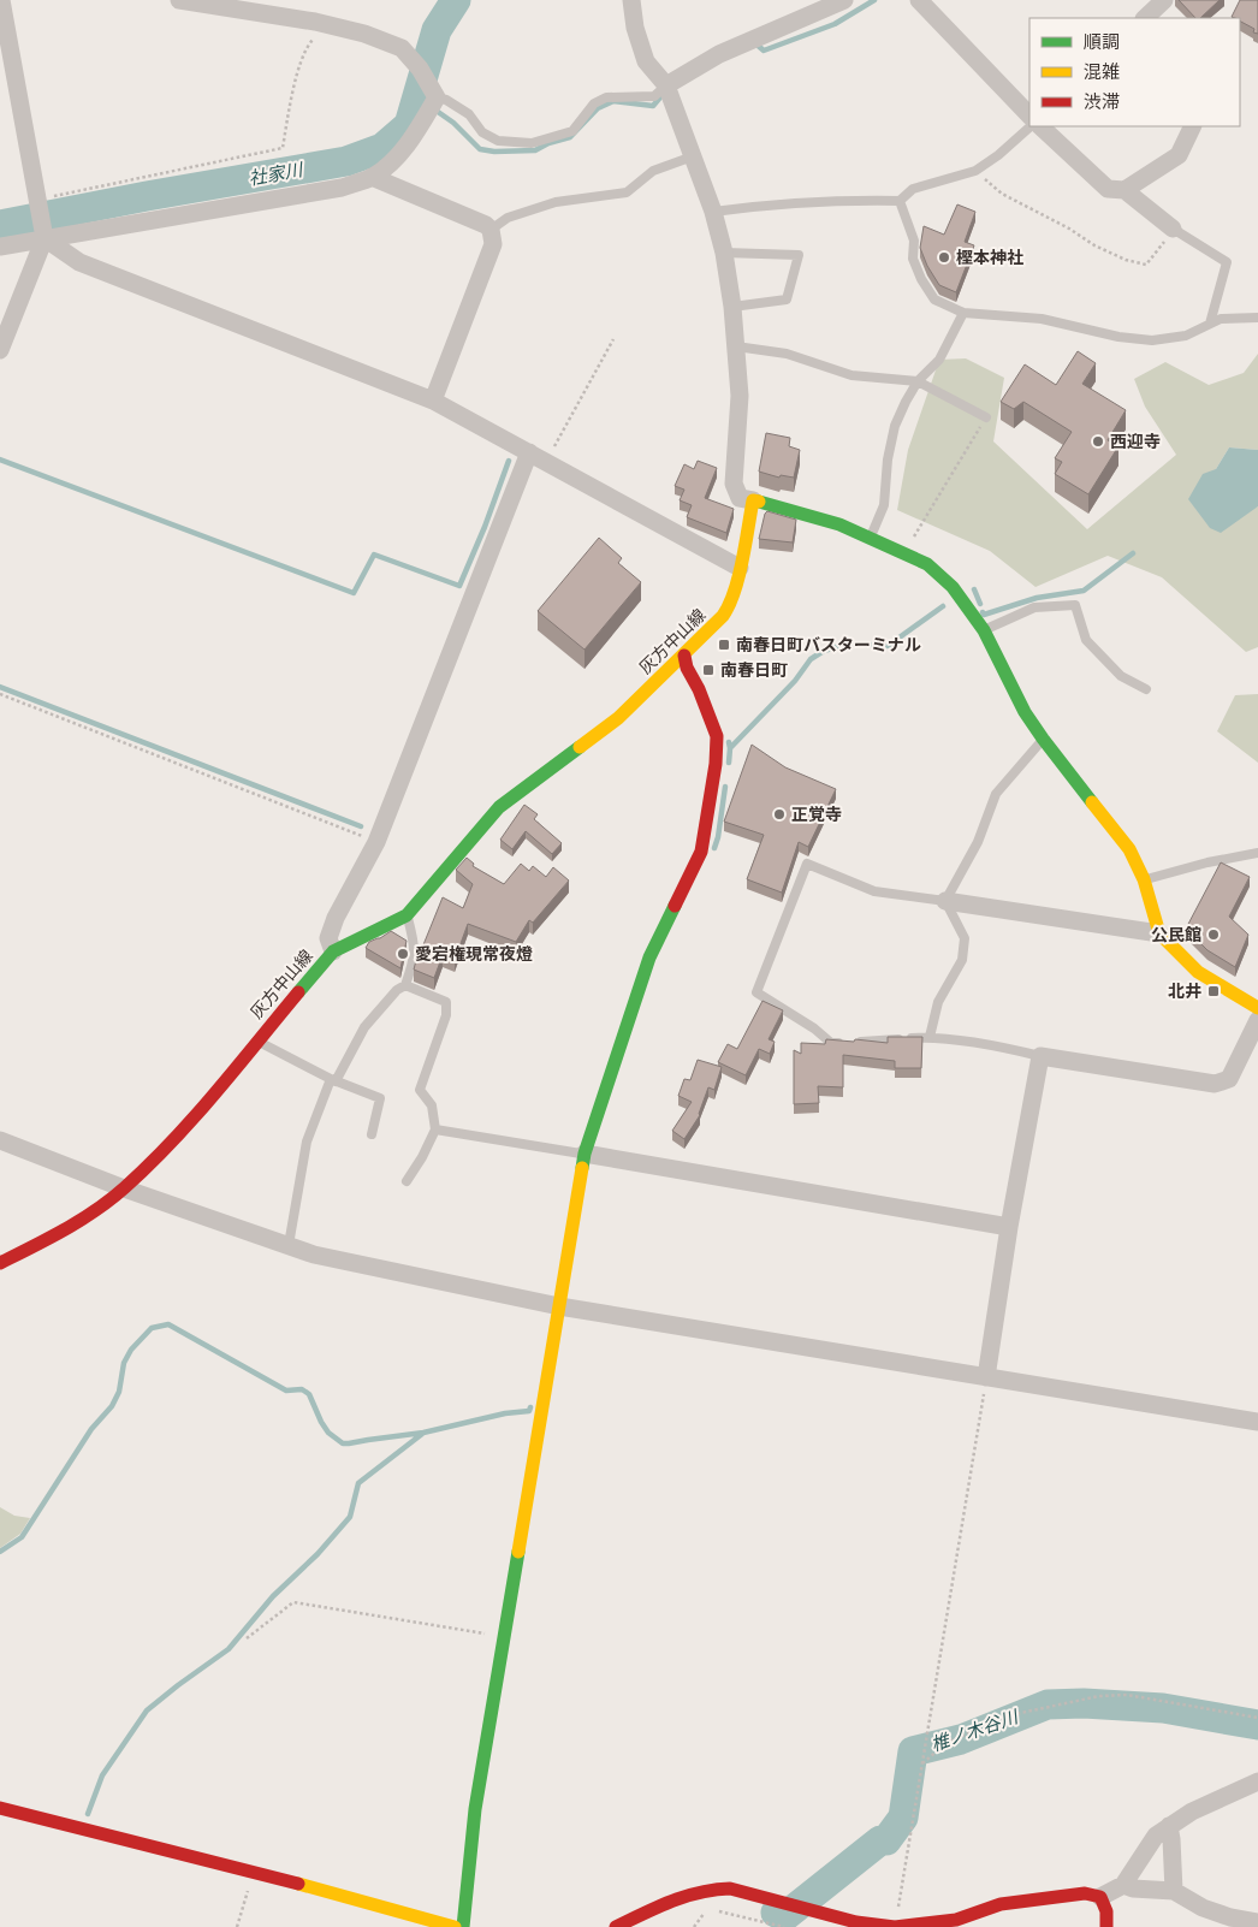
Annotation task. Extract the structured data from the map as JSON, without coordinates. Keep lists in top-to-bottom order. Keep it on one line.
{"streets":{"street":["灰方中山線"]},"water":["社家川","椎ノ木谷川"],"places":{"other":["樫本神社","西迎寺","正覚寺","公民館","愛宕権現常夜燈"],"transit":["南春日町バスターミナル","南春日町","北井"]},"legend":["順調","混雑","渋滞"]}
